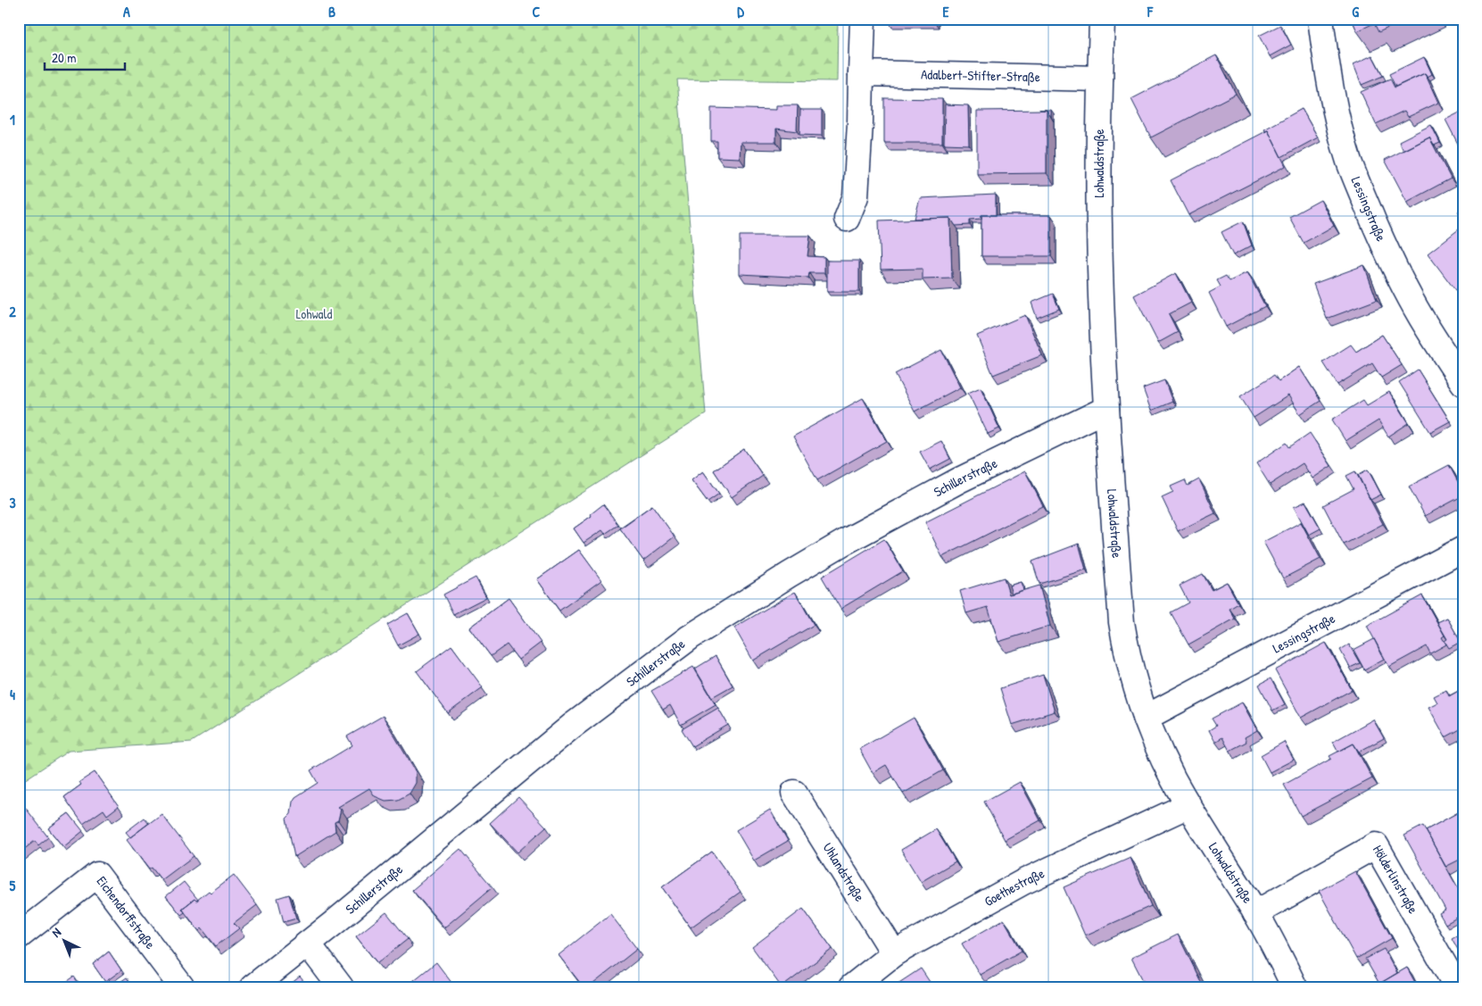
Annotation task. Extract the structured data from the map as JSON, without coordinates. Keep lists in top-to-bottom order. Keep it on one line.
{"streets":{"street":["Adalbert-Stifter-Straße","Lohwaldstraße","Lessingstraße","Schillerstraße","Uhlandstraße","Hölderlinstraße","Goethestraße","Eichendorffstraße"]},"crossings":[["Adalbert-Stifter-Straße","Lohwaldstraße"],["Lohwaldstraße","Lessingstraße"],["Lohwaldstraße","Schillerstraße"],["Lohwaldstraße","Hölderlinstraße"],["Lohwaldstraße","Goethestraße"],["Uhlandstraße","Goethestraße"]],"parks":["Lohwald"],"scale_bar":"20 m","north":"top left","grid":{"columns":["A","B","C","D","E","F","G"],"rows":["1","2","3","4","5"]}}
